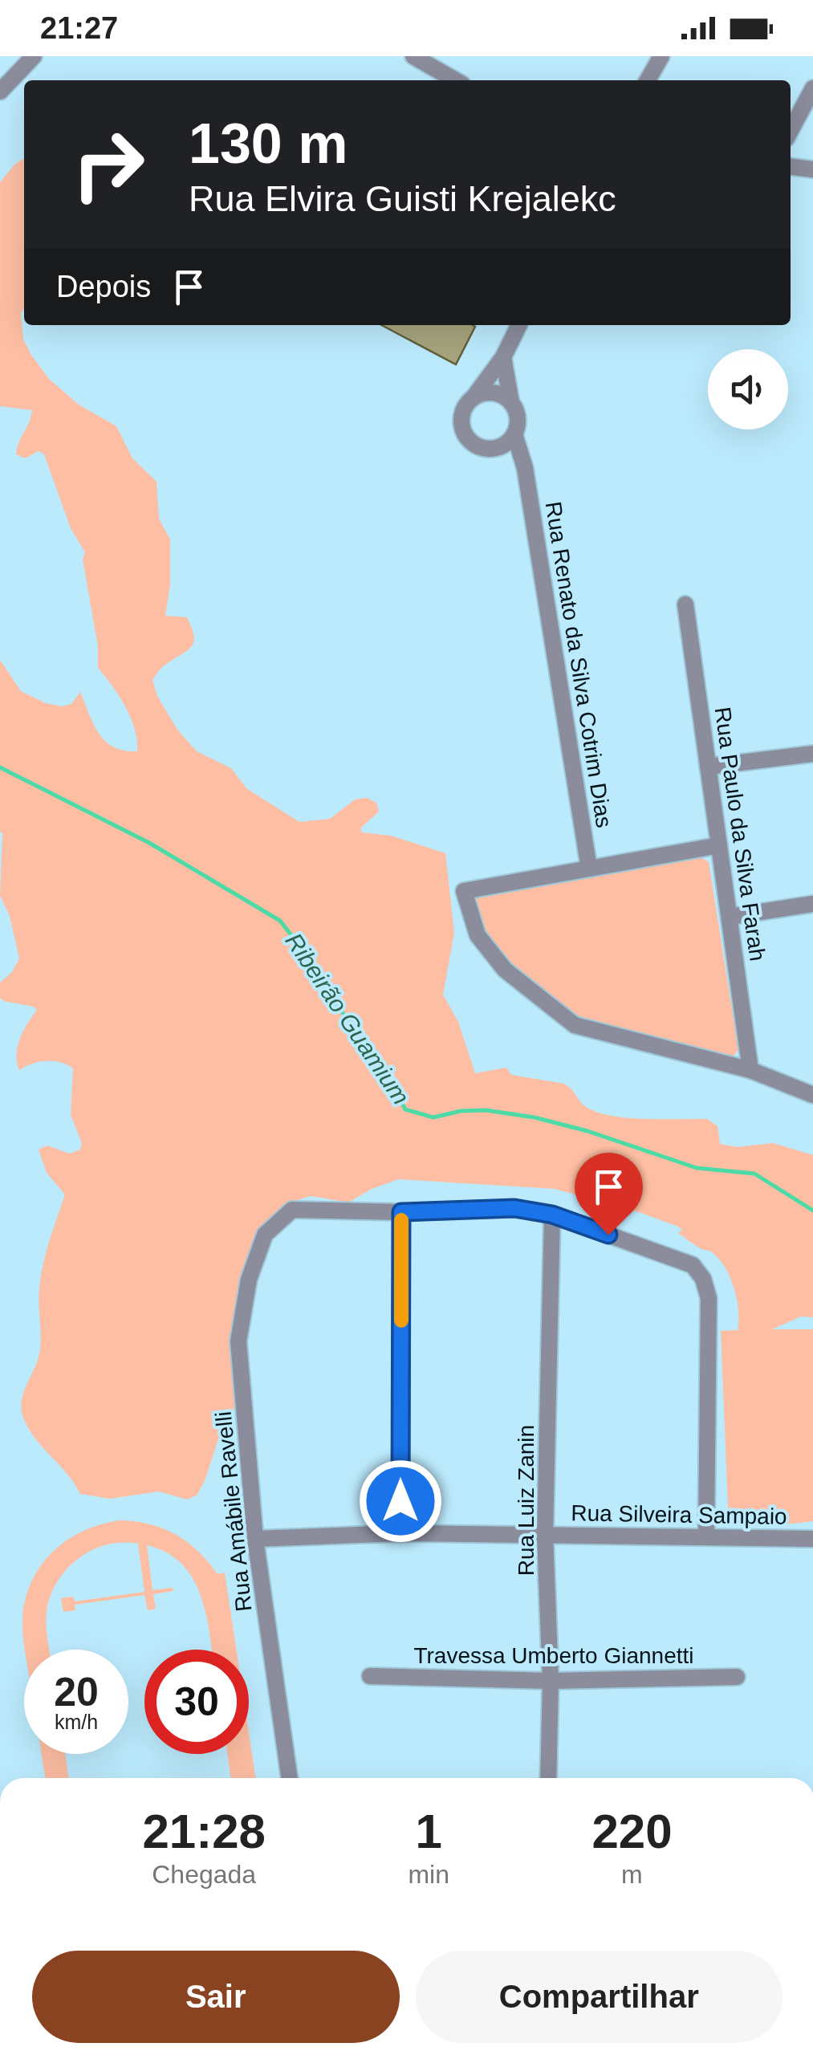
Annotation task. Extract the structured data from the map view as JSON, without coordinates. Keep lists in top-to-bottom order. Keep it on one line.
{"streets":{"street":["Rua Renato da Silva Cotrim Dias","Rua Paulo da Silva Farah","Rua Luiz Zanin","Rua Amábile Ravelli","Rua Silveira Sampaio","Travessa Umberto Giannetti"]},"crossings":[["Rua Luiz Zanin","Rua Silveira Sampaio"],["Rua Luiz Zanin","Travessa Umberto Giannetti"],["Rua Amábile Ravelli","Rua Silveira Sampaio"]],"water":["Ribeirão Guamium"],"page":{"status":"21:27","turn":["130 m","Rua Elvira Guisti Krejalekc"],"then":"Depois","speed":"20 km/h","limit":"30","eta":["21:28","Chegada","1","min","220","m"],"buttons":["Sair","Compartilhar"]}}
